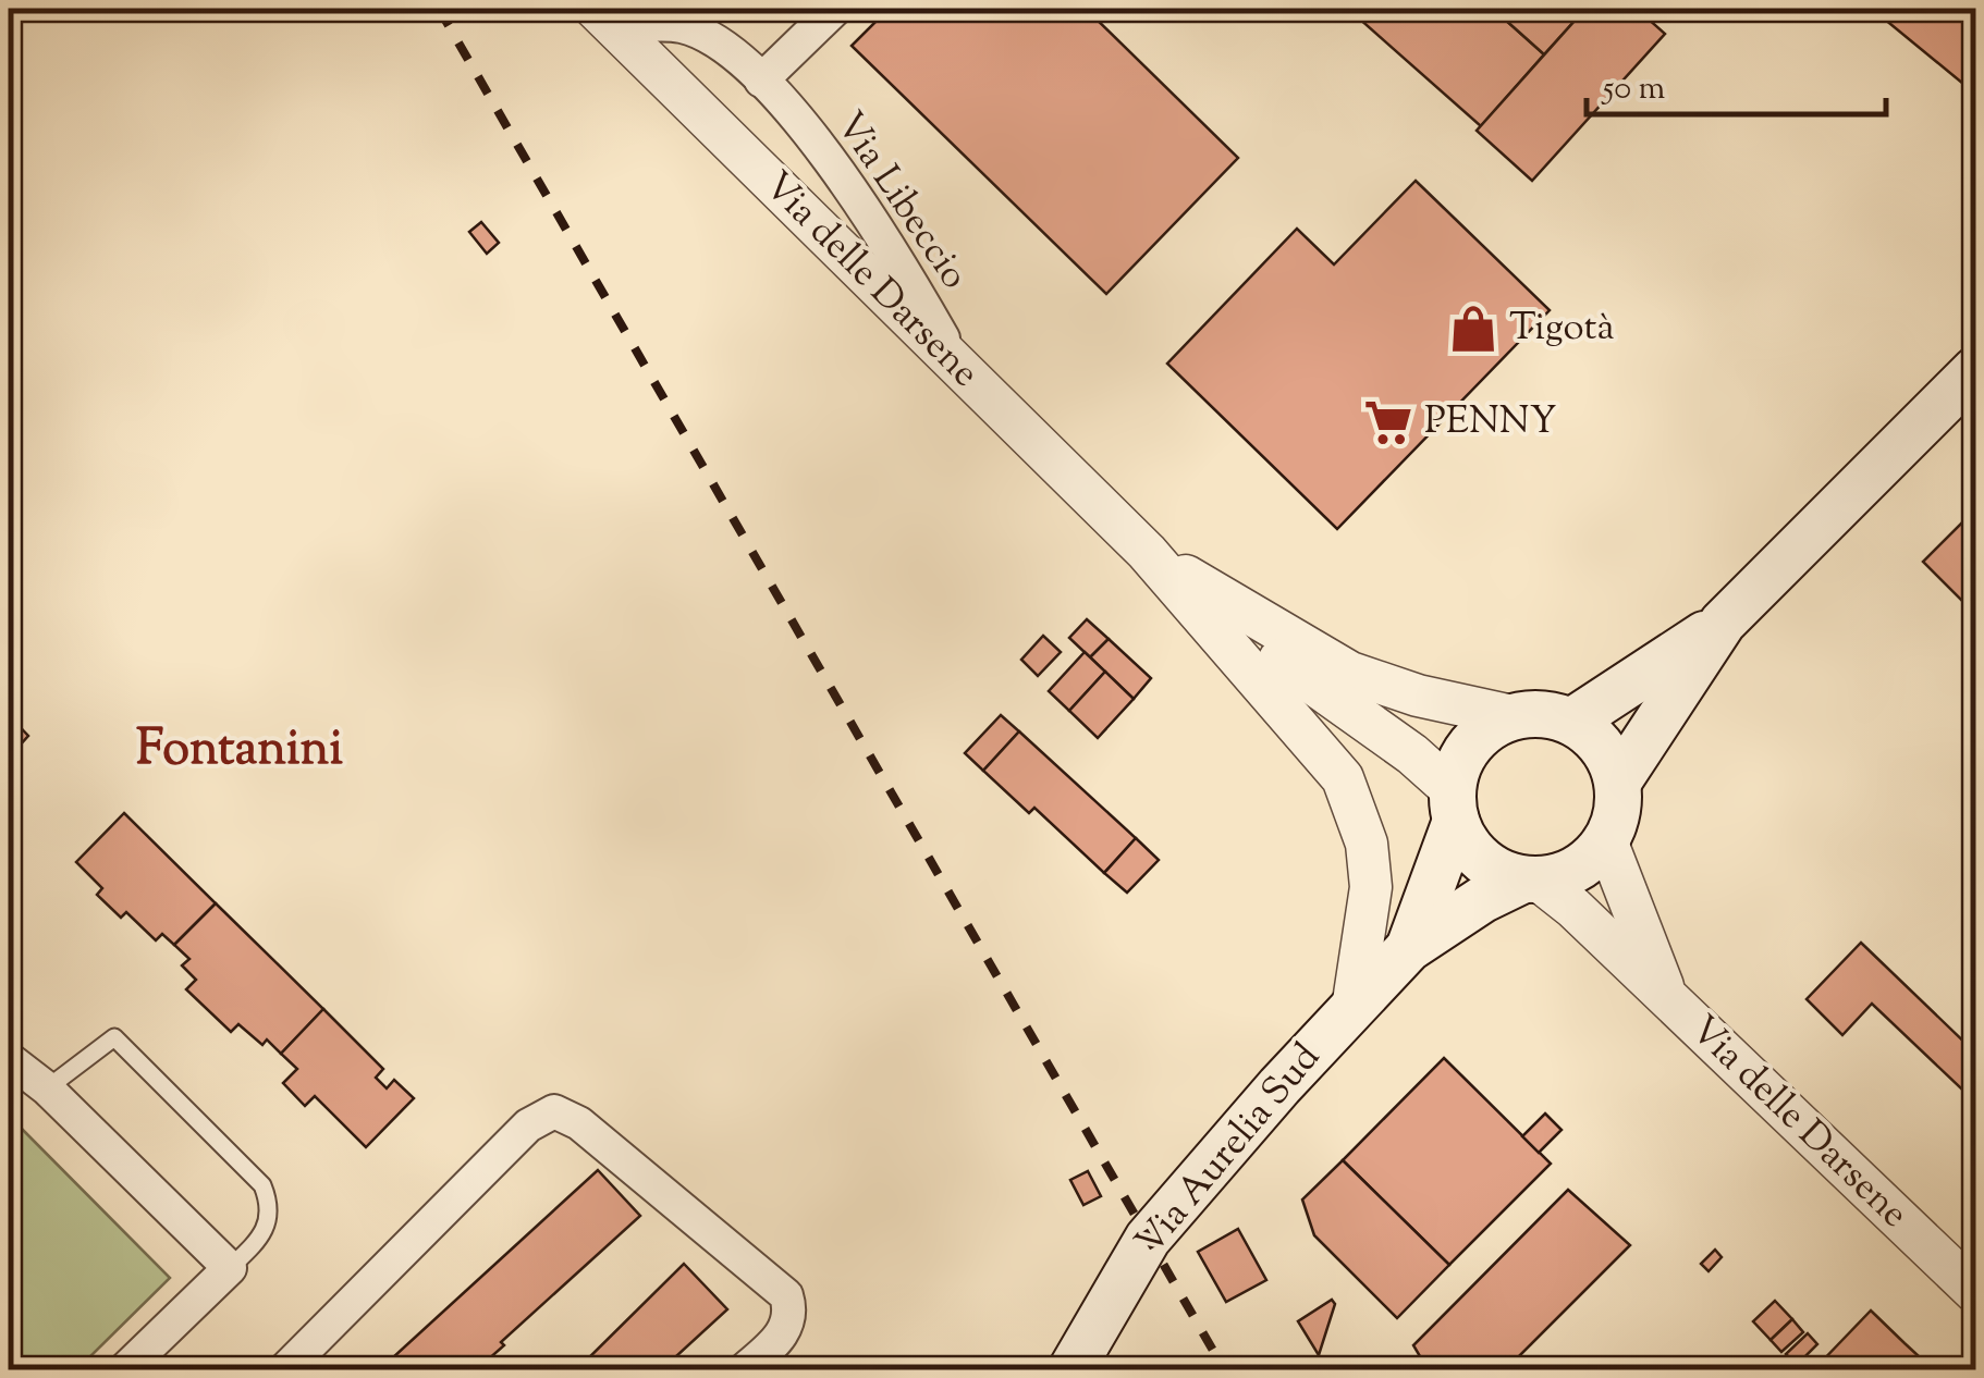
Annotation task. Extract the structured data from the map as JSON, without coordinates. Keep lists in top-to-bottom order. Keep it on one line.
{"streets":{"main road":["Via Aurelia Sud"],"street":["Via Libeccio","Via delle Darsene"]},"crossings":[["Via Libeccio","Via delle Darsene"],["Via delle Darsene","Via Aurelia Sud"]],"districts":["Fontanini"],"places":{"shop":["Tigotà"],"supermarket":["PENNY"]},"scale_bar":"50 m"}
